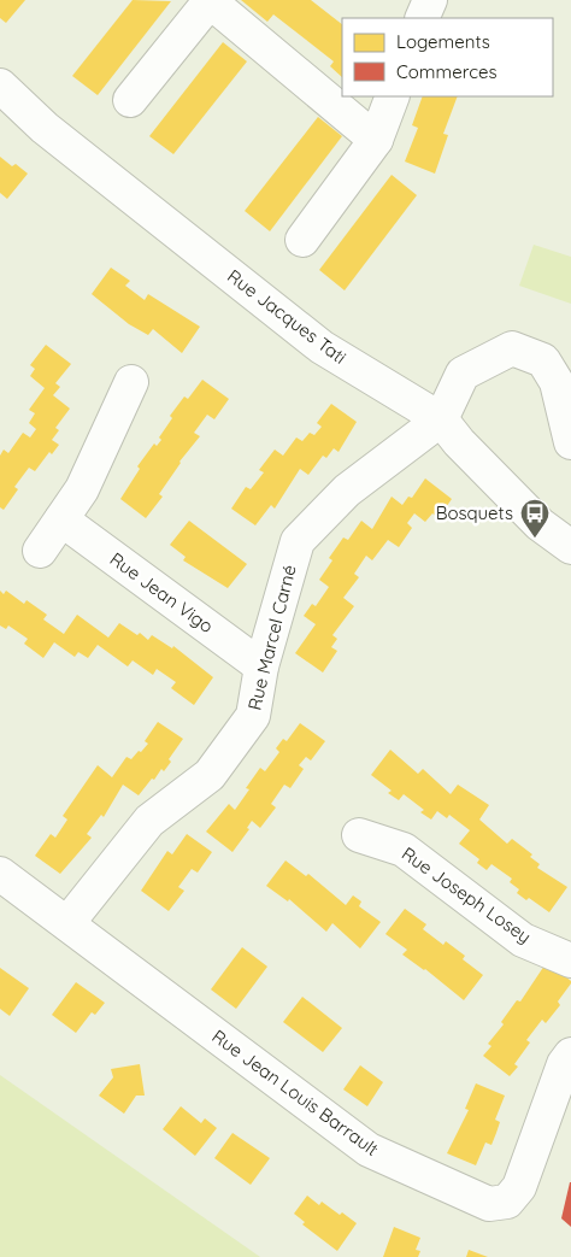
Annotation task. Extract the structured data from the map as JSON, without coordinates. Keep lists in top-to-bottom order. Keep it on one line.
{"streets":{"street":["Rue Jacques Tati","Rue Jean Vigo","Rue Marcel Carné","Rue Joseph Losey","Rue Jean Louis Barrault"]},"crossings":[["Rue Jacques Tati","Rue Marcel Carné"],["Rue Jean Vigo","Rue Marcel Carné"],["Rue Marcel Carné","Rue Jean Louis Barrault"]],"places":{"bus stop":["Bosquets"]},"legend":["Logements","Commerces"]}
